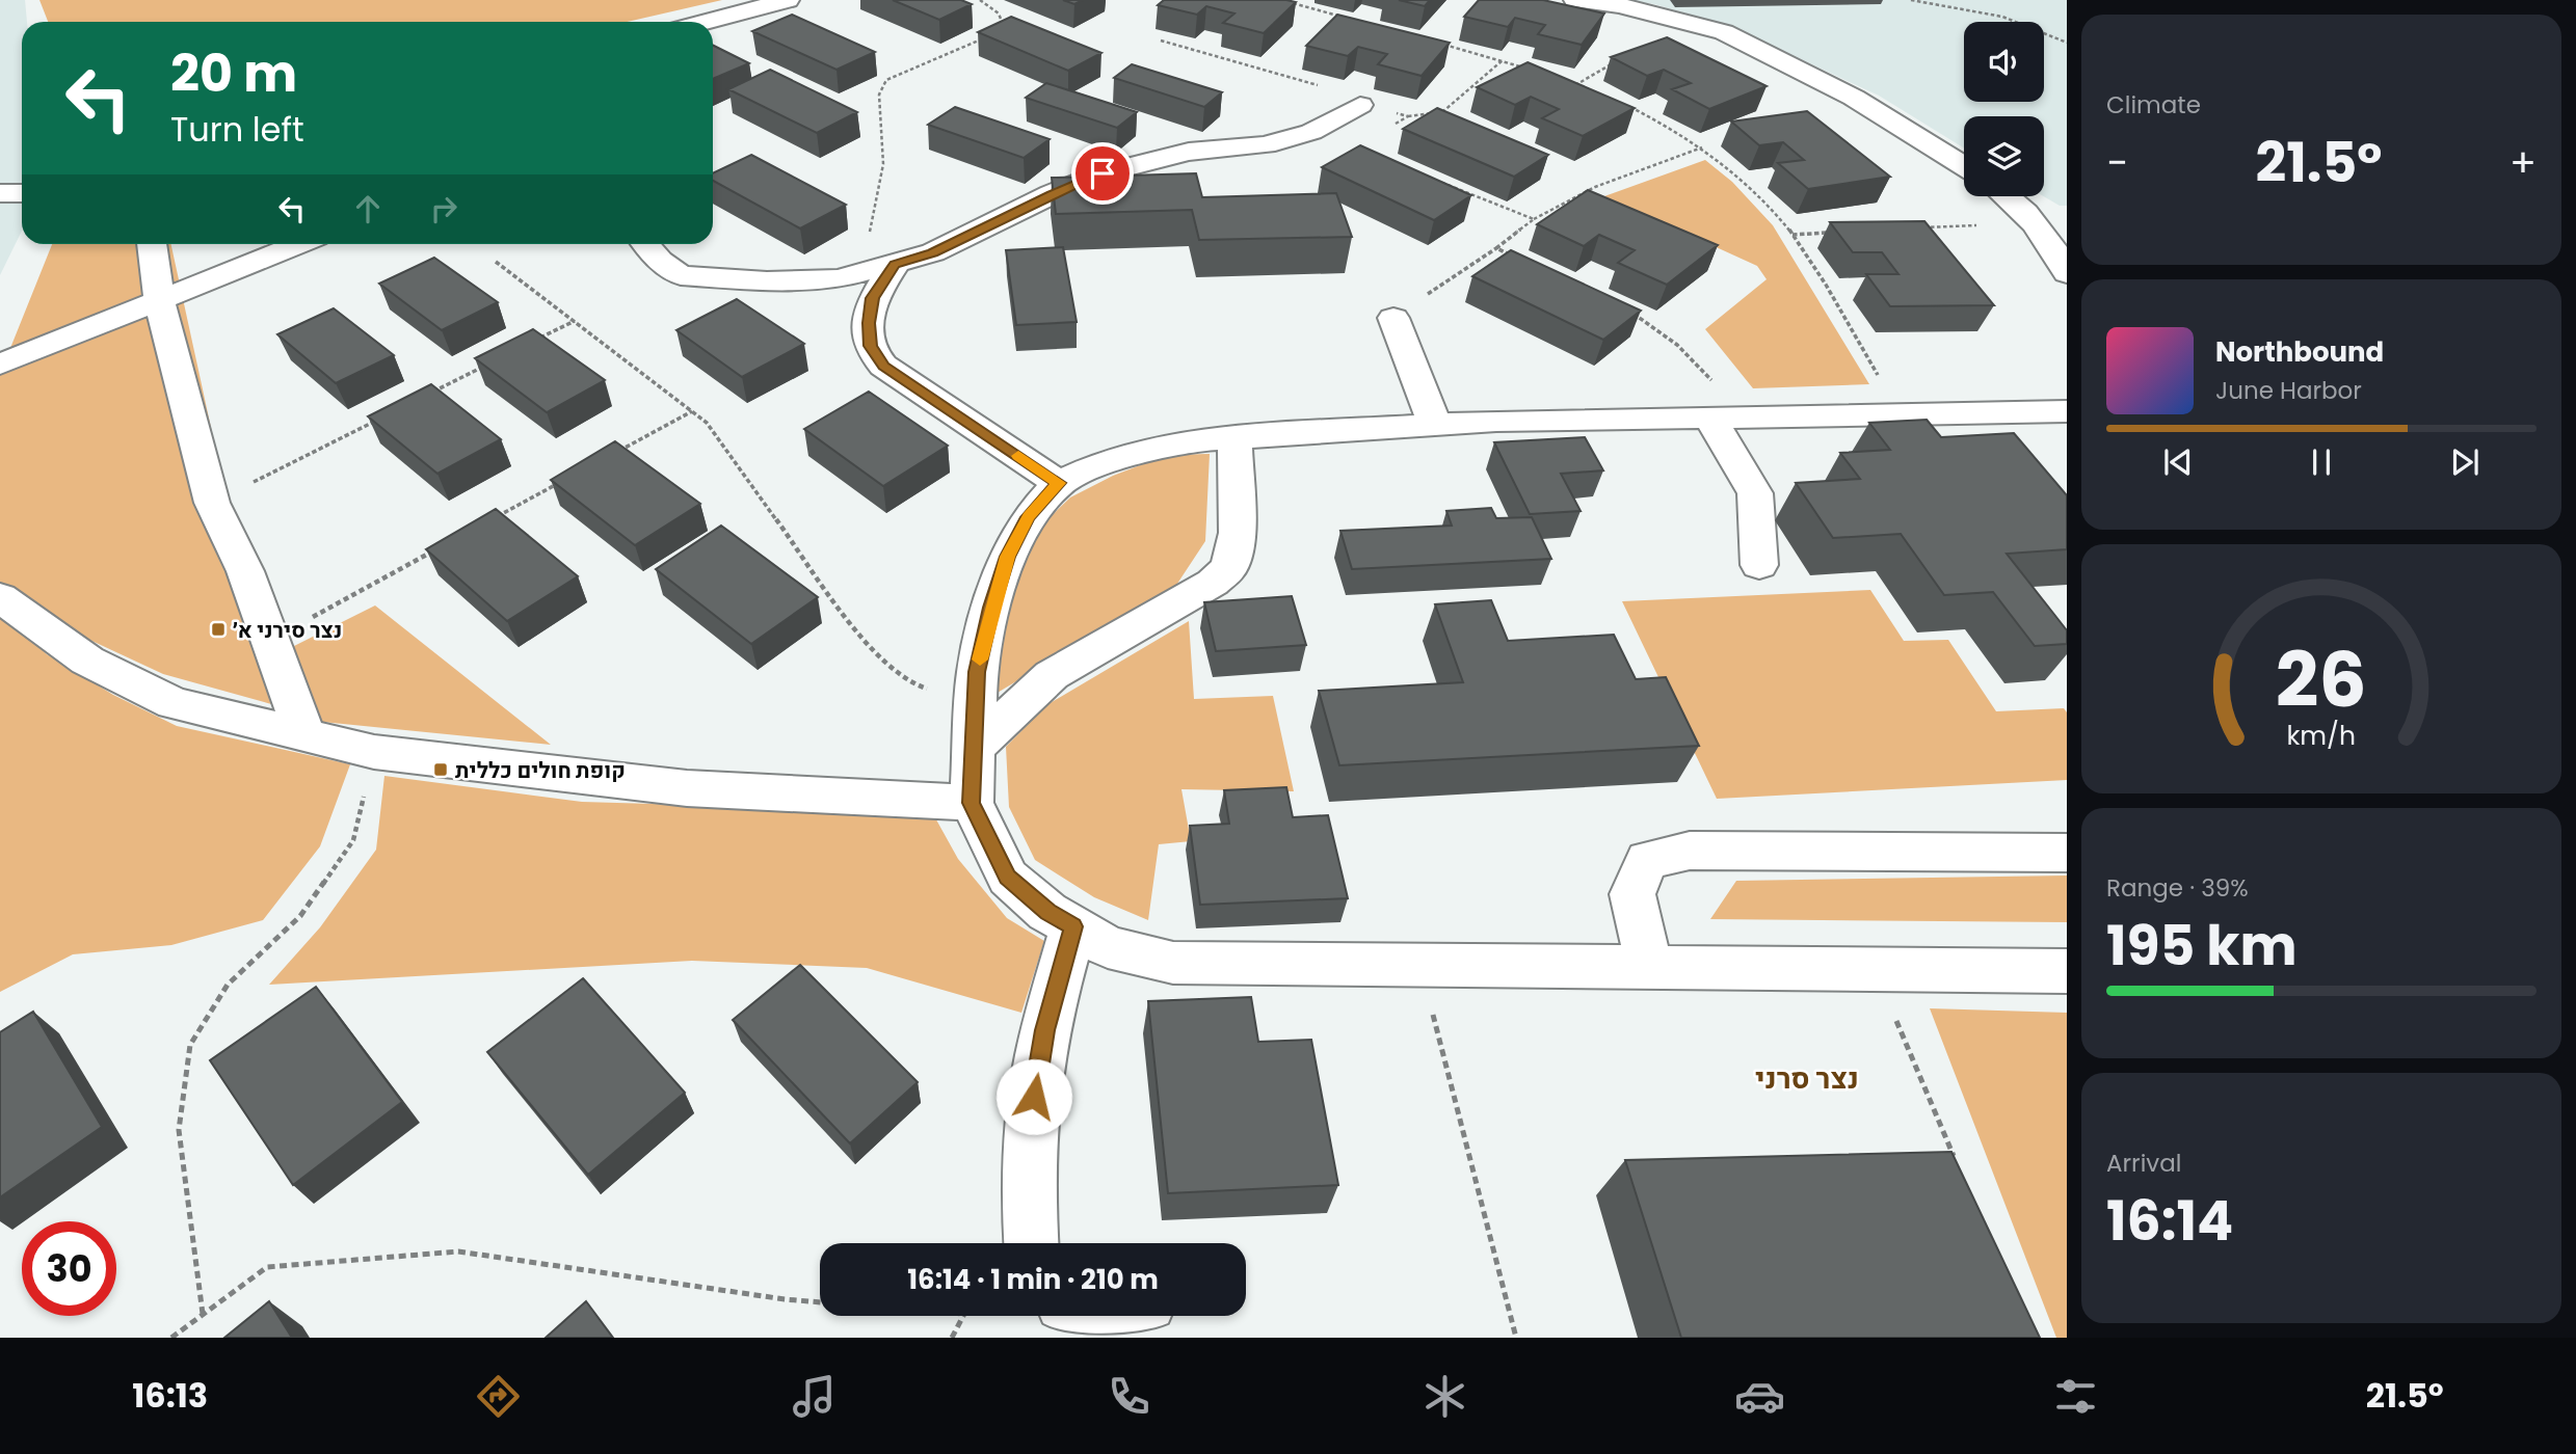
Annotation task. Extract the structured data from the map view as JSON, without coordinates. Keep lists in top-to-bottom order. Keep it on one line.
{"districts":["נצר סרני"],"places":{"transit":["נצר סירני א׳","קופת חולים כללית"]},"page":{"tile":["Climate",["Range · 39%","195 km"],["Arrival","16:14"]],"turn":["20 m","Turn left"],"heat":["−","21.5°","+"],"song":["Northbound","June Harbor"],"limit":"30","trip":"16:14 · 1 min · 210 m","tabs":["16:13","21.5°"],"gauge":["26","km/h"]}}
